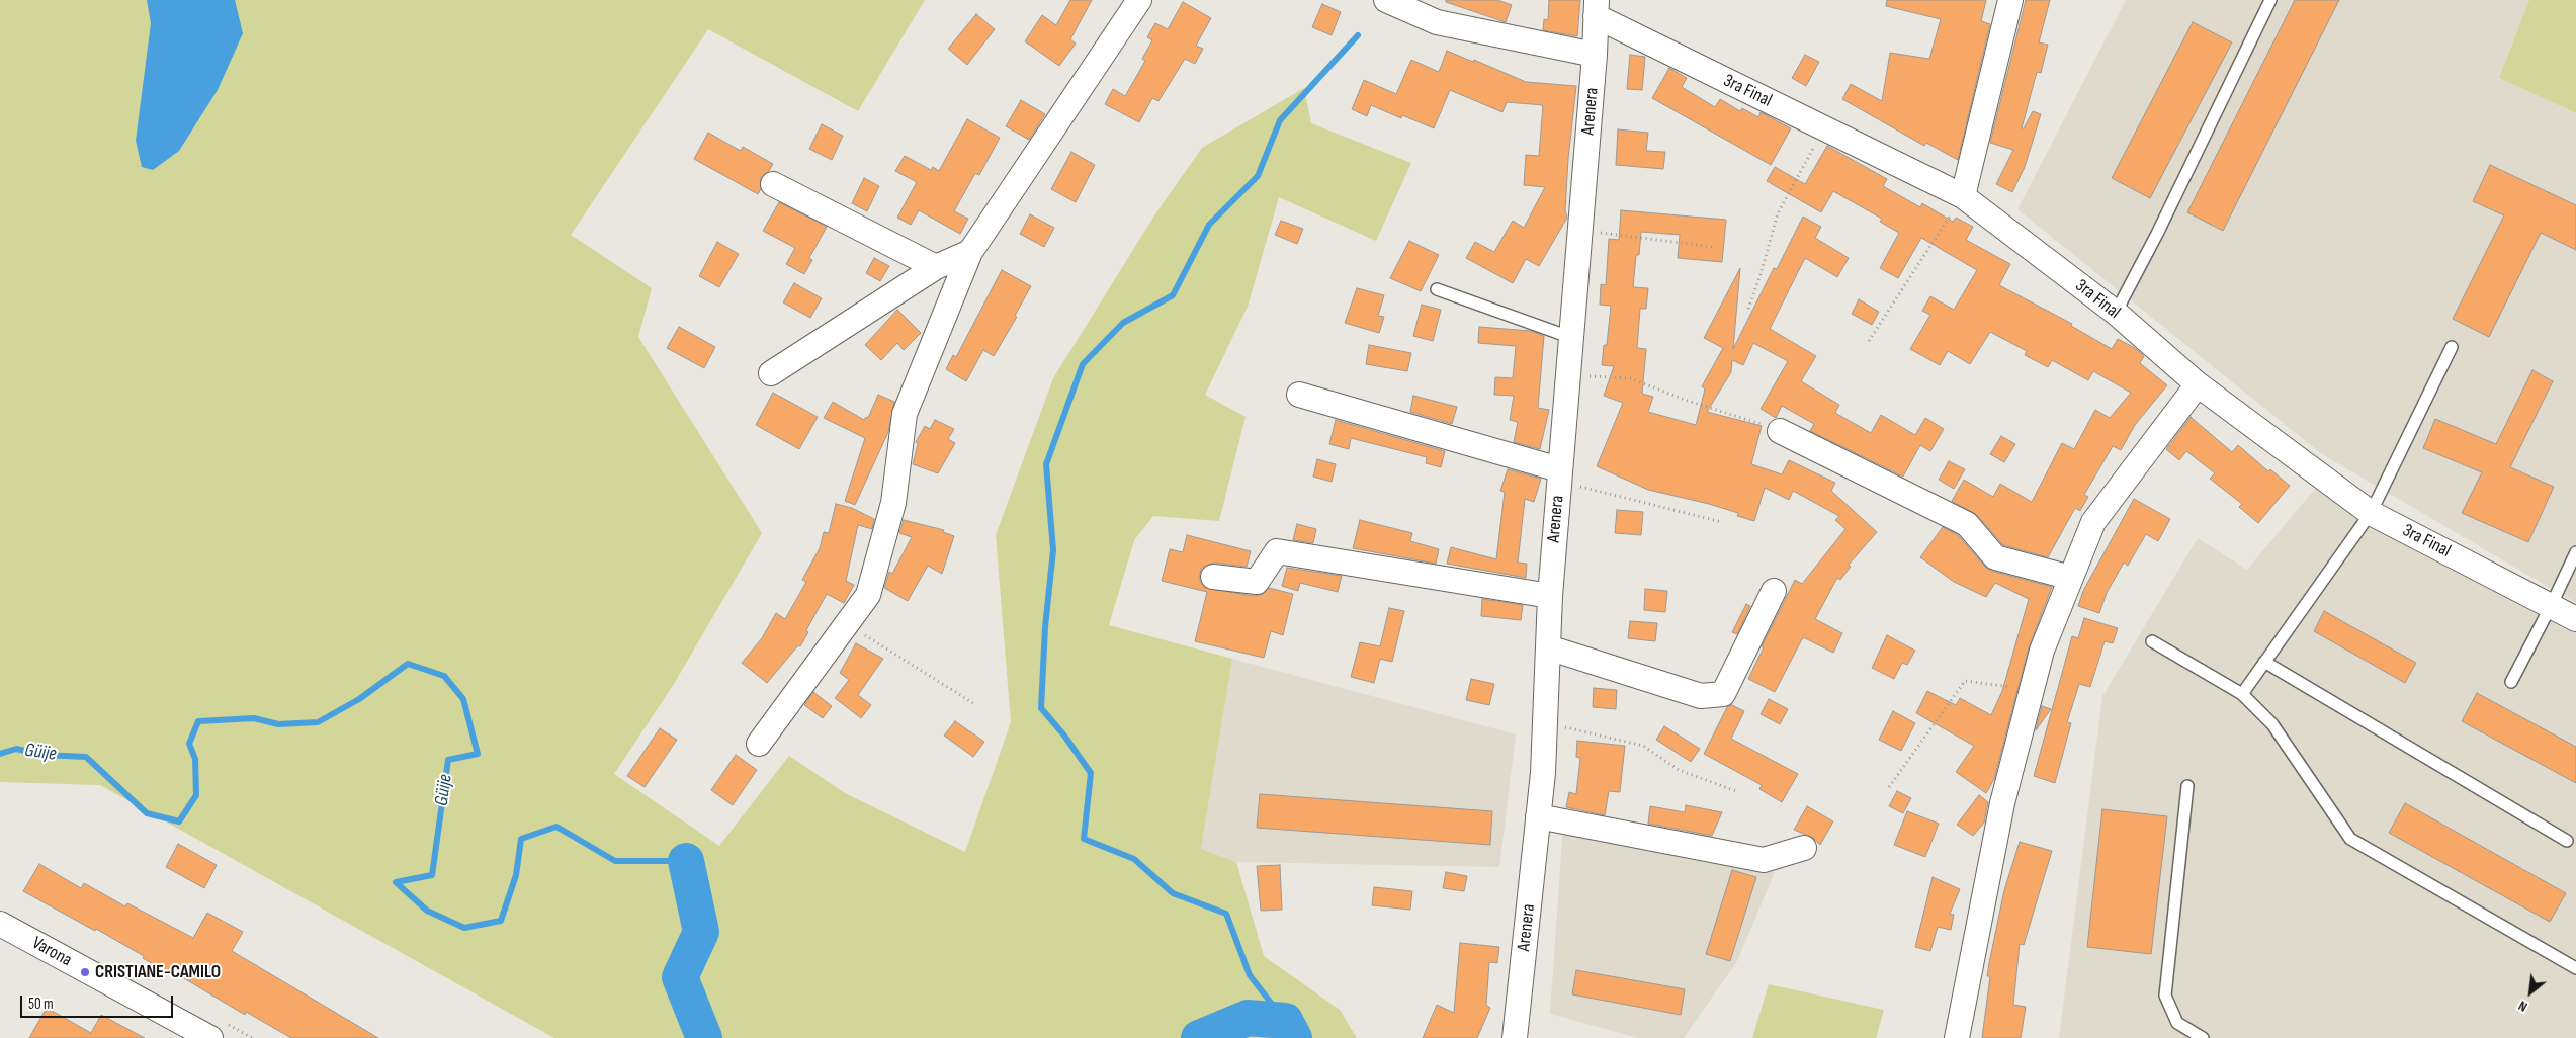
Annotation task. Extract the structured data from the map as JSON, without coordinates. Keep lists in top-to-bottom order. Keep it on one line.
{"streets":{"street":["3ra Final","Arenera","Varona"]},"crossings":[["3ra Final","Arenera"]],"water":["Güije"],"places":["CRISTIANE-CAMILO"],"scale_bar":"50 m","north":"bottom left"}
